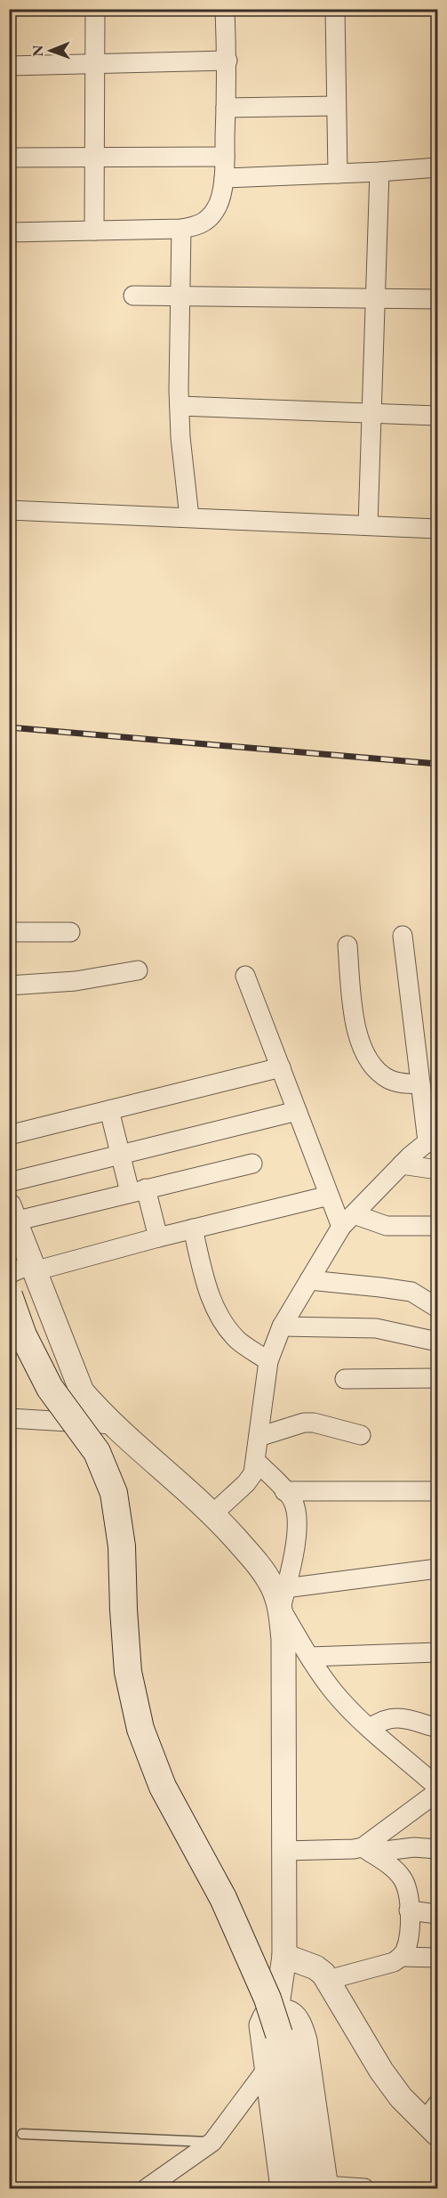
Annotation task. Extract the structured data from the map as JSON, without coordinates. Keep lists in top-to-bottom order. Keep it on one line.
{"north":"left"}
